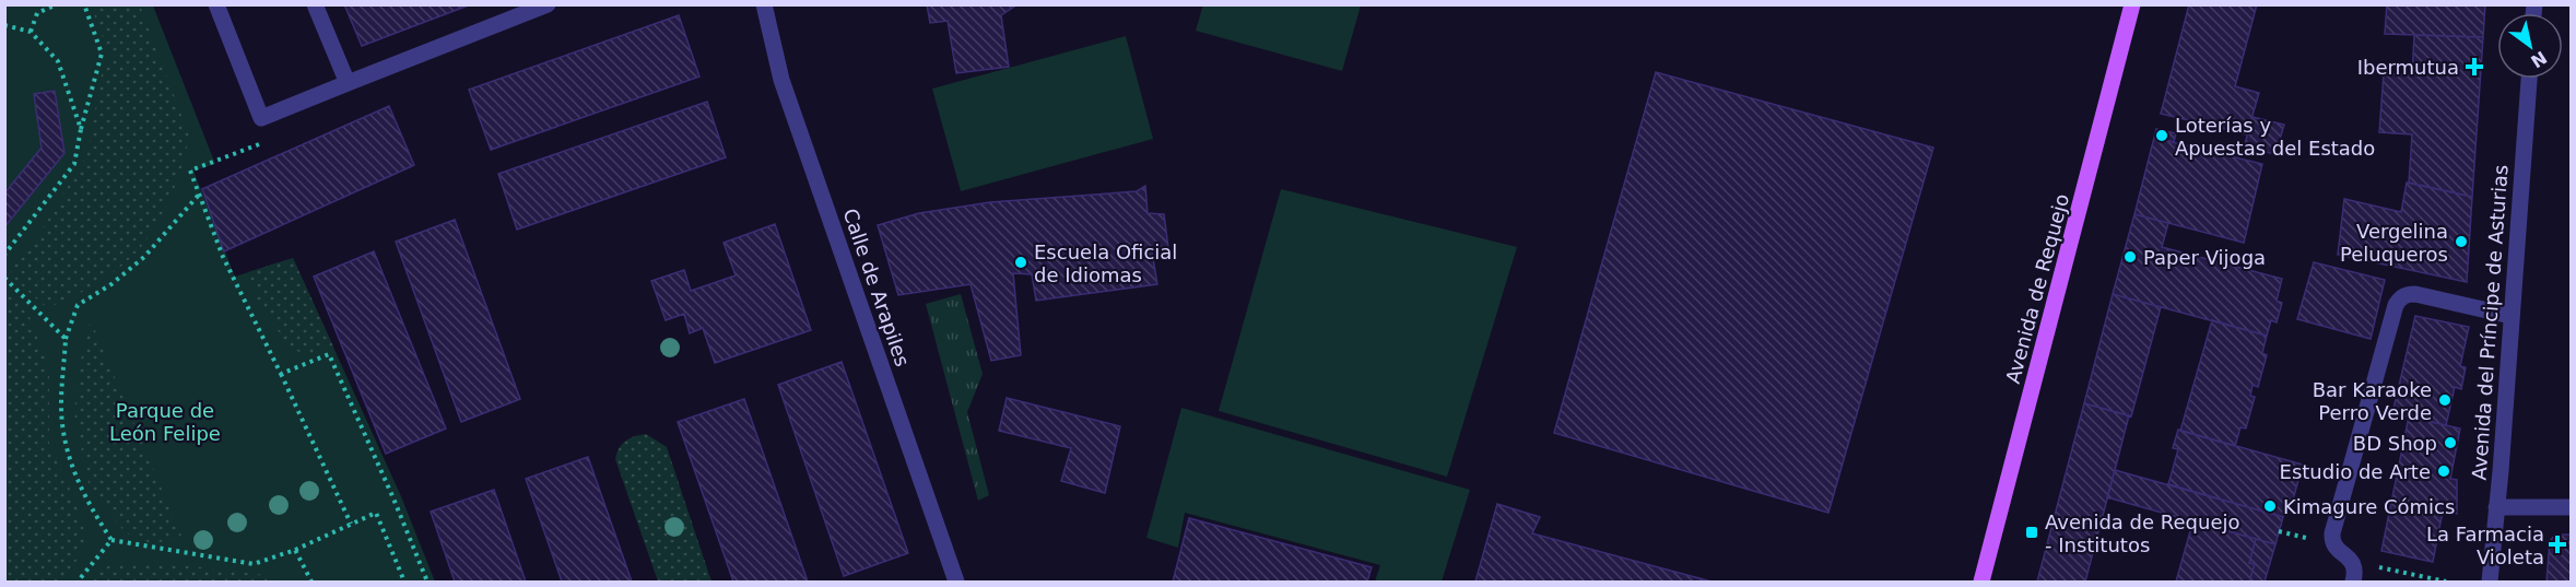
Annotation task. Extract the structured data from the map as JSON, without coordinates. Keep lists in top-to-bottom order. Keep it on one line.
{"streets":{"main road":["Avenida de Requejo"],"street":["Calle de Arapiles","Avenida del Príncipe de Asturias"]},"parks":["Parque de León Felipe"],"places":{"health":["Ibermutua","La Farmacia Violeta"],"other":["Loterías y Apuestas del Estado","Vergelina Peluqueros","Paper Vijoga","Escuela Oficial de Idiomas","Bar Karaoke Perro Verde","BD Shop","Estudio de Arte","Kimagure Cómics"],"transit":["Avenida de Requejo - Institutos"]},"north":"bottom right"}
